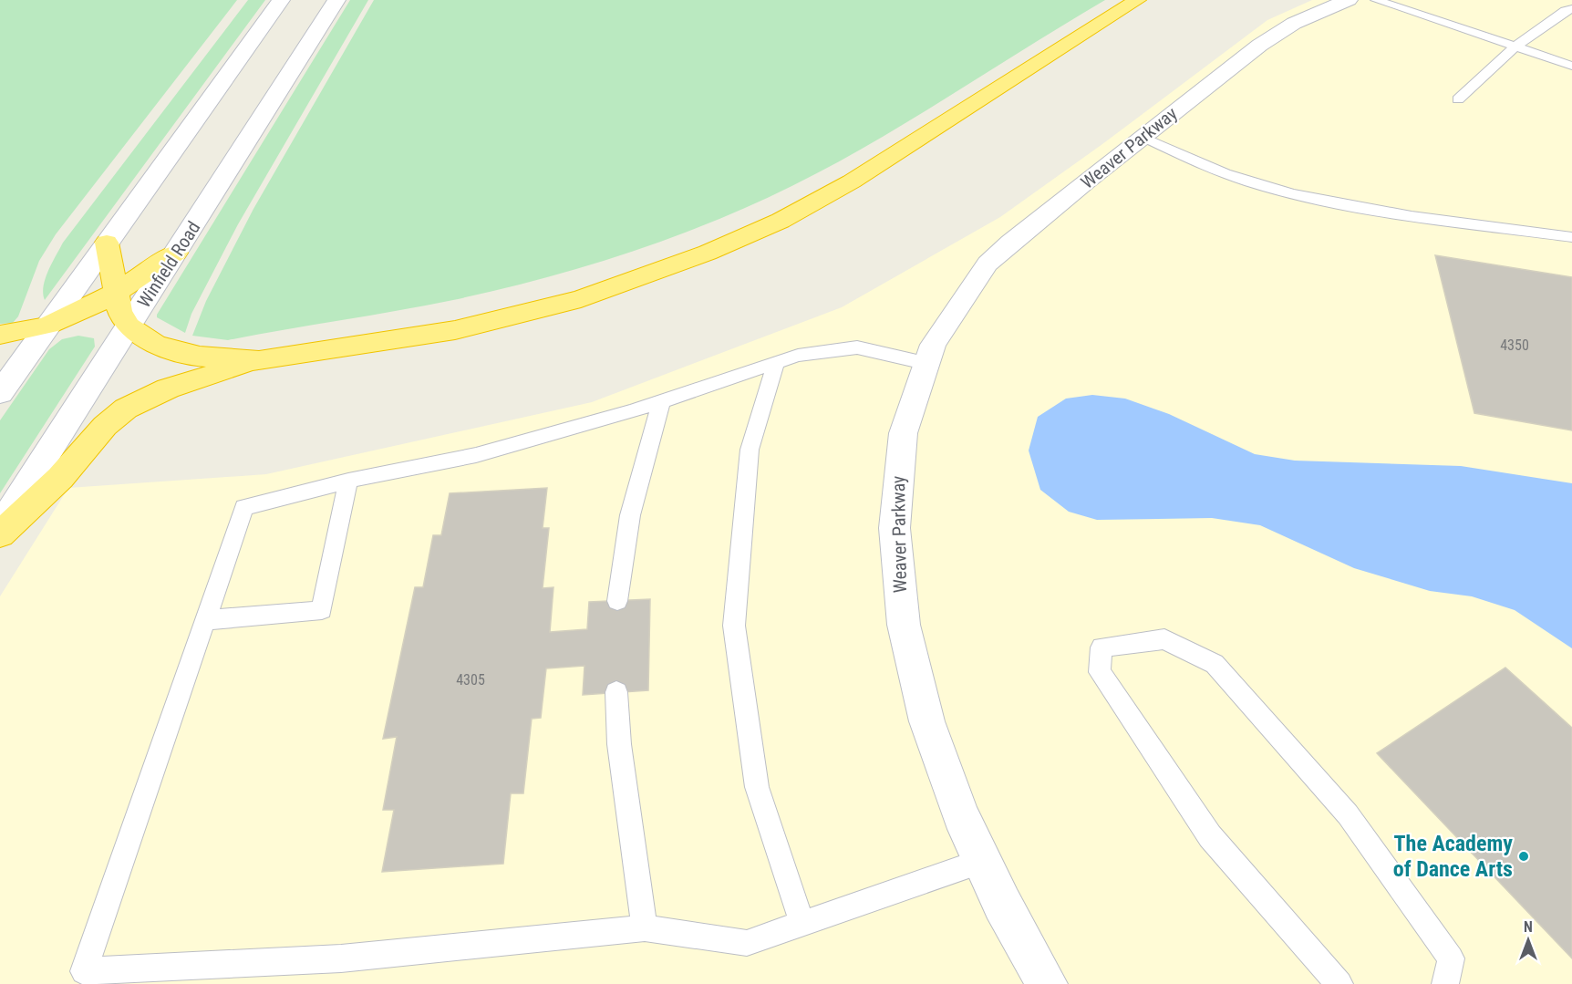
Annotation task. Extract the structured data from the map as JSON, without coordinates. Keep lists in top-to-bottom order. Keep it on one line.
{"streets":{"street":["Weaver Parkway","Winfield Road"]},"places":["The Academy of Dance Arts"],"house_numbers":["4350","4305"],"north":"top"}
